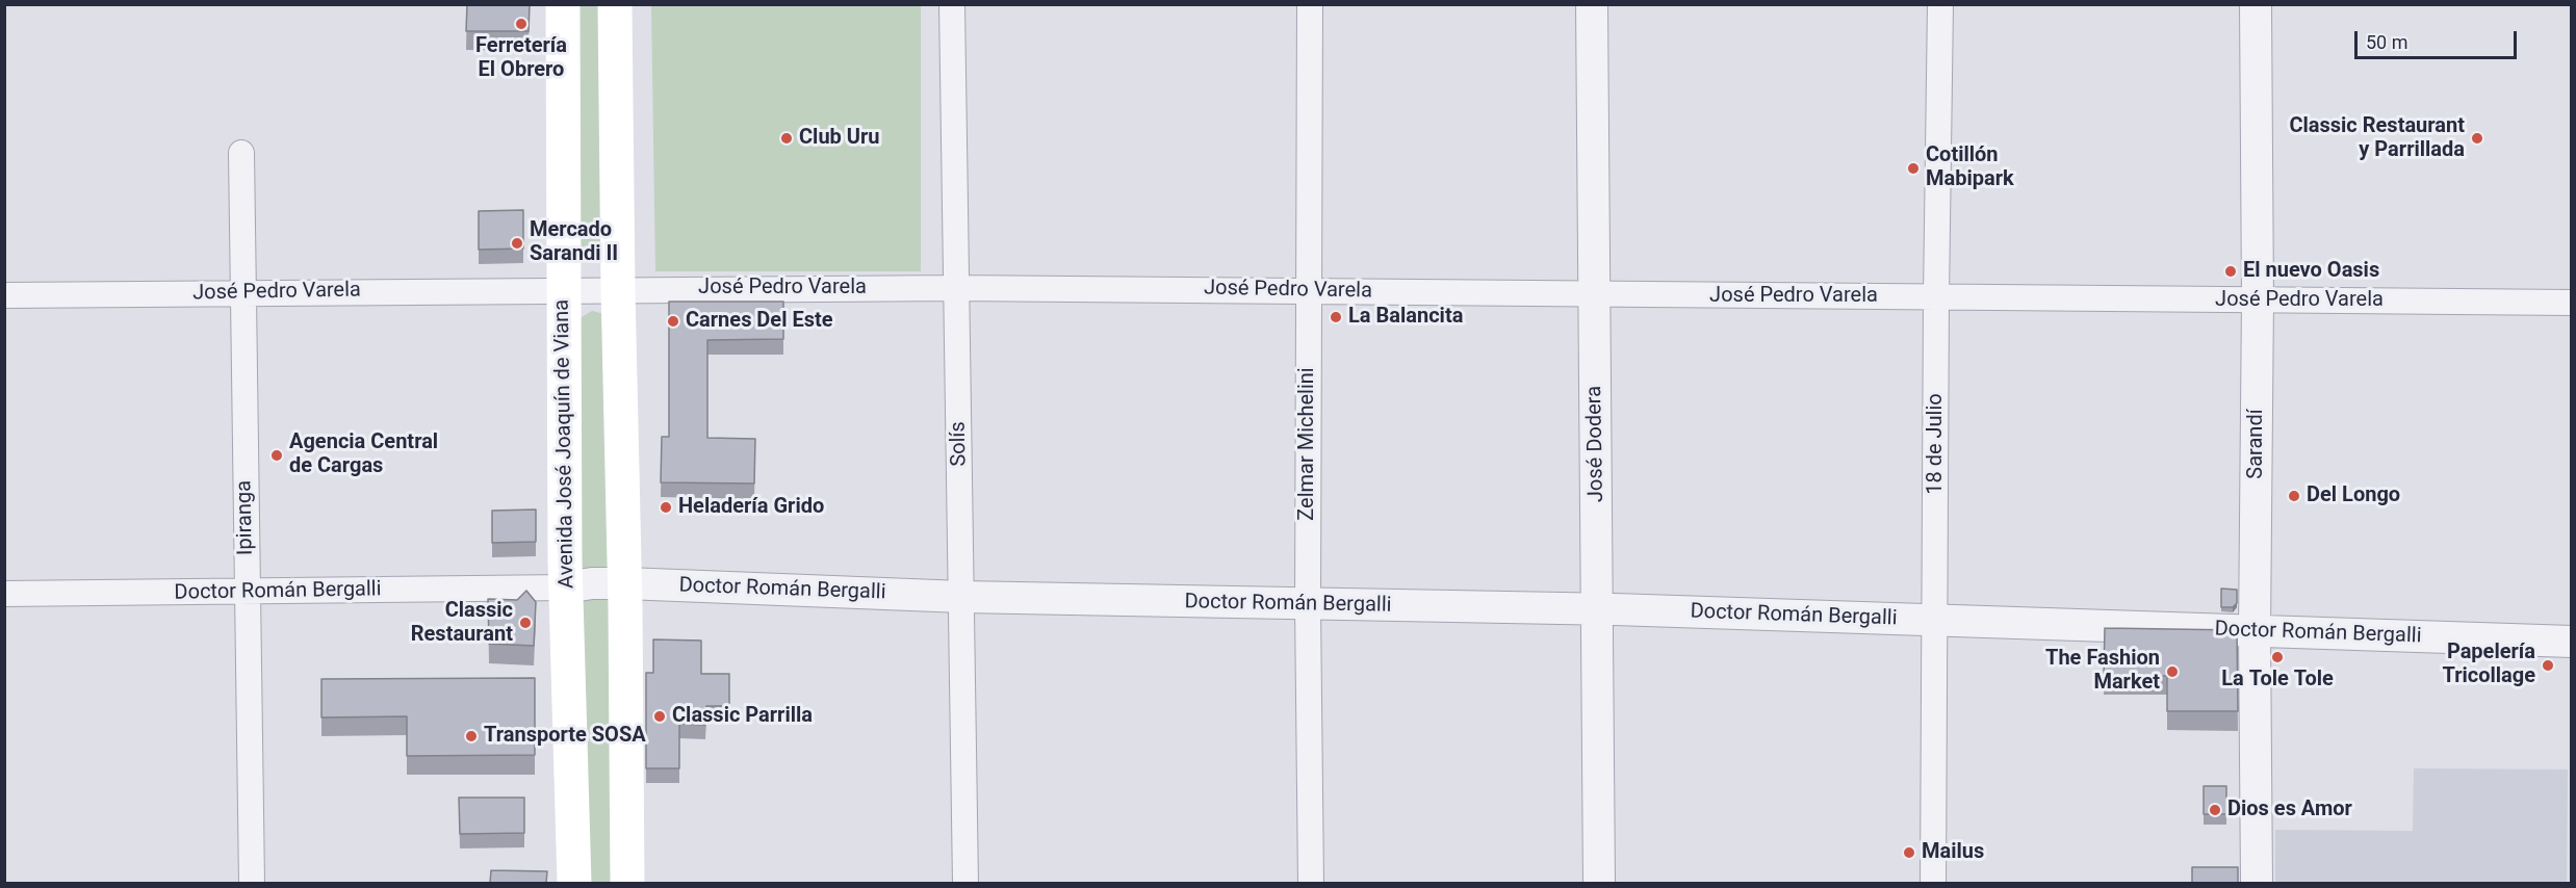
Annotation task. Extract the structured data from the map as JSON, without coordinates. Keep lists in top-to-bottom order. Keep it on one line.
{"streets":{"main road":["Avenida José Joaquín de Viana"],"street":["José Pedro Varela","Solís","Zelmar Michelini","José Dodera","18 de Julio","Sarandí","Ipiranga","Doctor Román Bergalli"]},"crossings":[["José Pedro Varela","Avenida José Joaquín de Viana"],["José Pedro Varela","Solís"],["José Pedro Varela","Zelmar Michelini"],["José Pedro Varela","José Dodera"],["José Pedro Varela","18 de Julio"],["José Pedro Varela","Sarandí"],["José Pedro Varela","Ipiranga"],["Avenida José Joaquín de Viana","Doctor Román Bergalli"],["Solís","Doctor Román Bergalli"],["Zelmar Michelini","Doctor Román Bergalli"],["José Dodera","Doctor Román Bergalli"],["18 de Julio","Doctor Román Bergalli"],["Sarandí","Doctor Román Bergalli"],["Ipiranga","Doctor Román Bergalli"]],"places":["Ferretería El Obrero","Club Uru","Classic Restaurant y Parrillada","Cotillón Mabipark","Mercado Sarandi II","El nuevo Oasis","La Balancita","Carnes Del Este","Agencia Central de Cargas","Del Longo","Heladería Grido","Classic Restaurant","La Tole Tole","Papelería Tricollage","The Fashion Market","Classic Parrilla","Transporte SOSA","Dios es Amor","Mailus"],"scale_bar":"50 m"}
